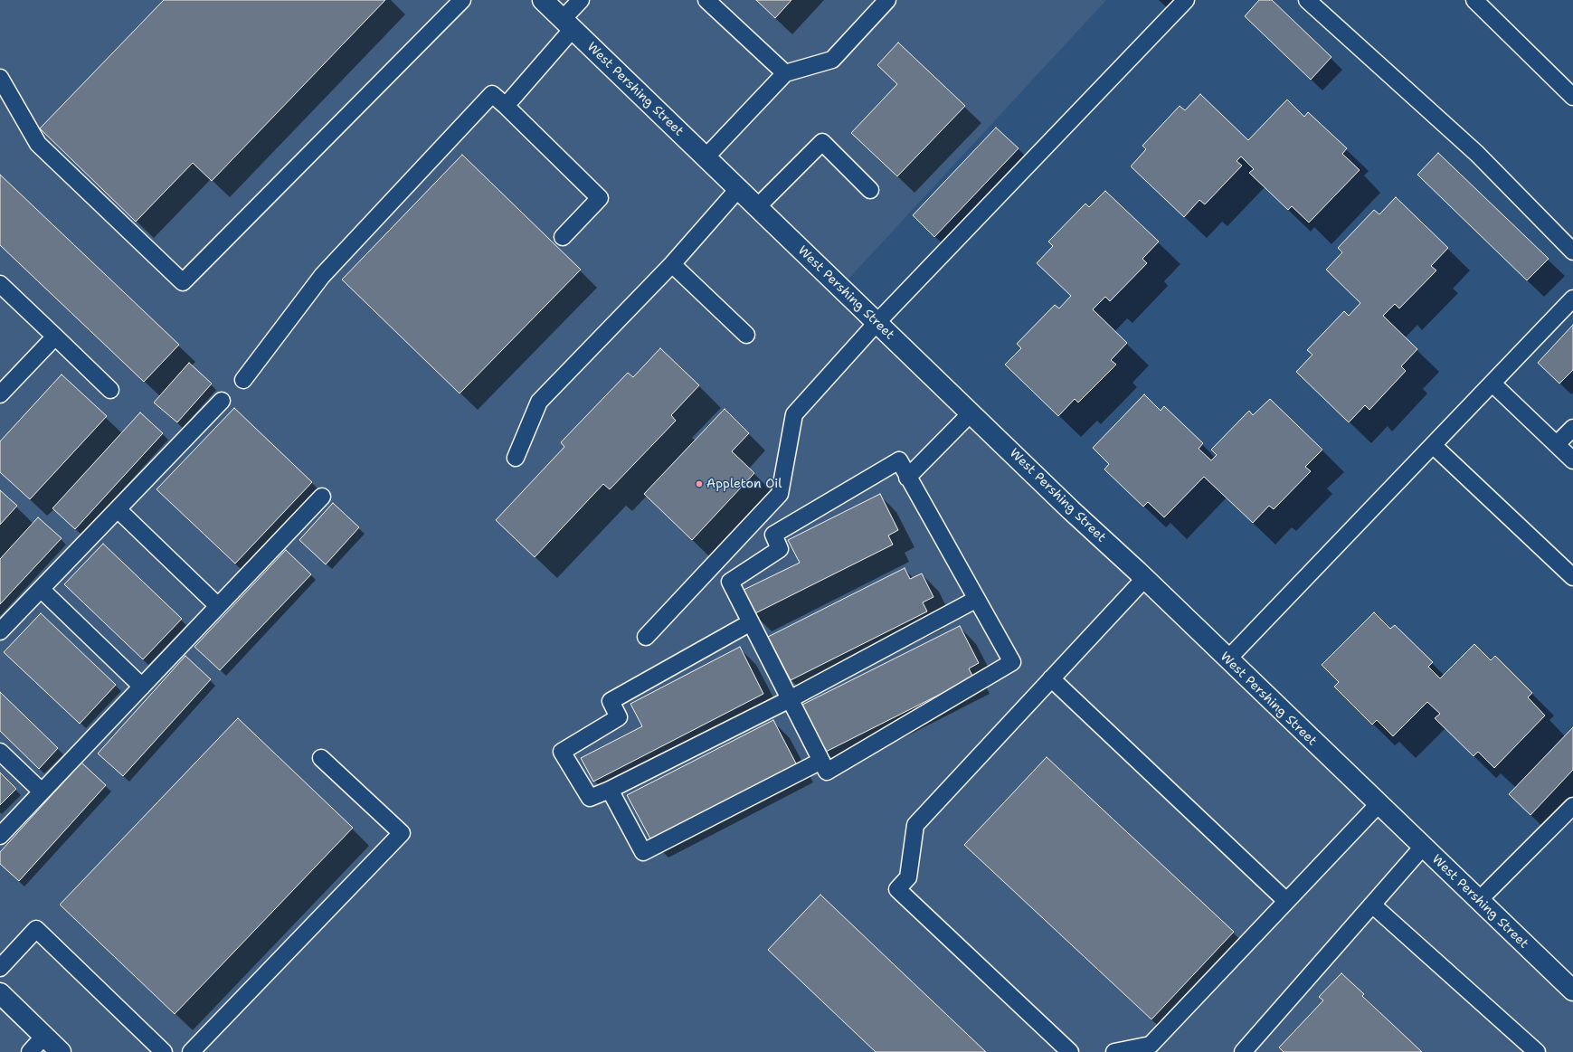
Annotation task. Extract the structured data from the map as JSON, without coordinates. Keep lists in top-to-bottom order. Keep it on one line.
{"streets":{"street":["West Pershing Street"]},"places":["Appleton Oil"]}
